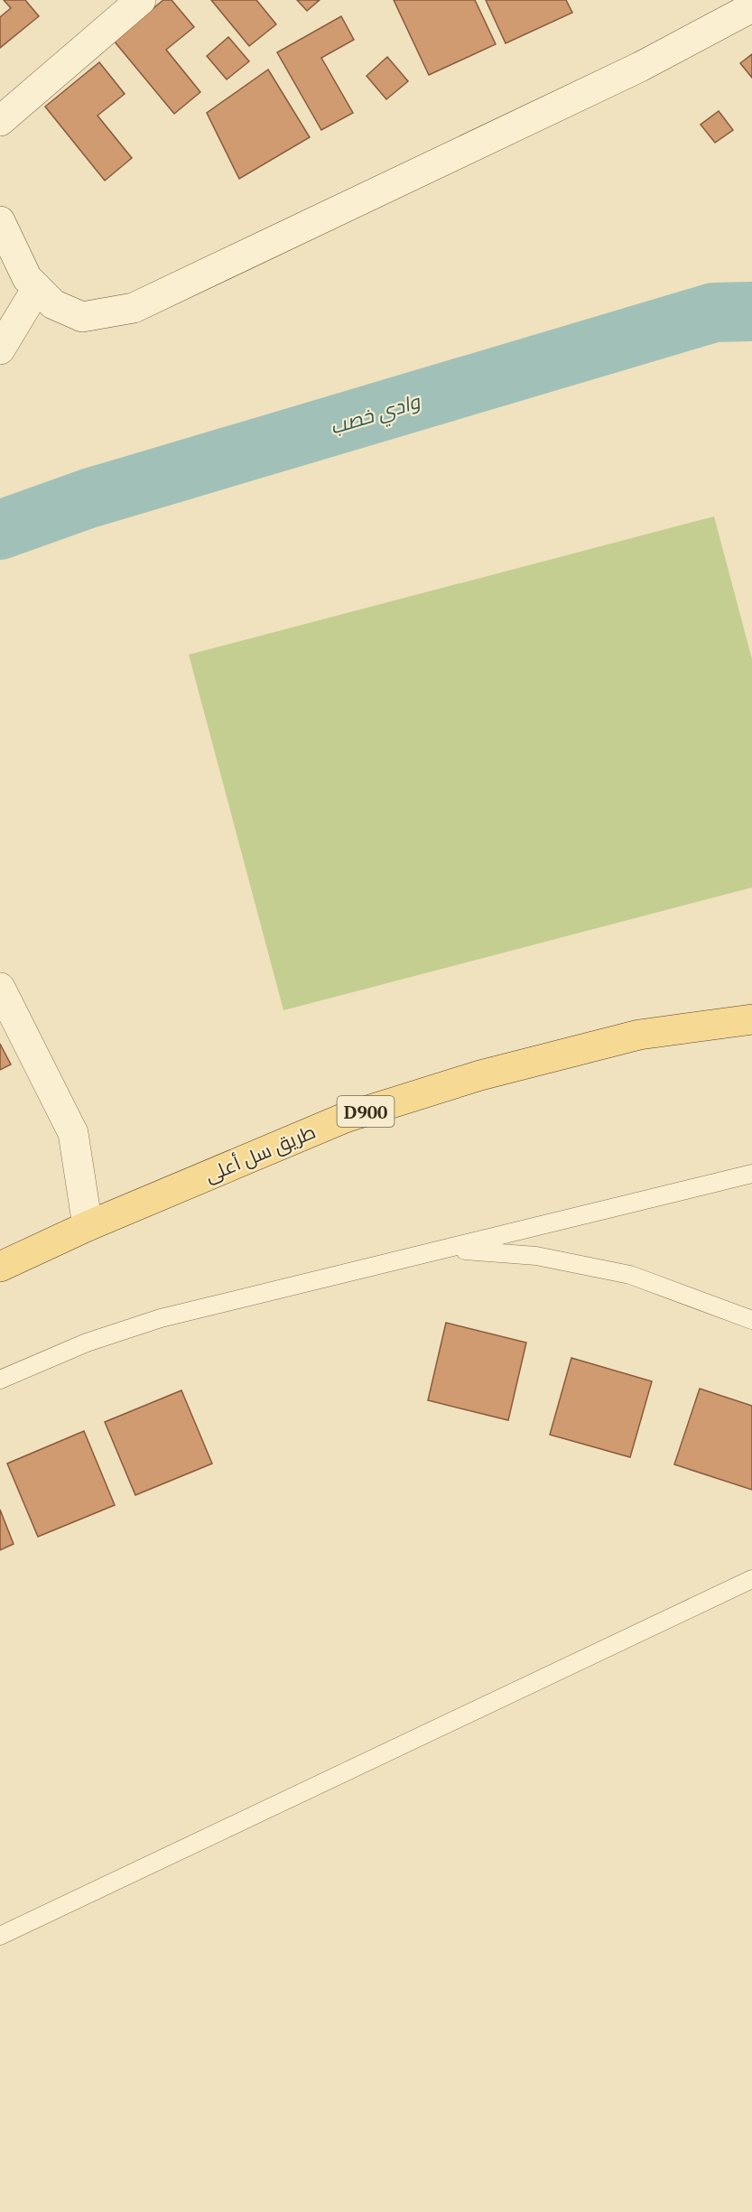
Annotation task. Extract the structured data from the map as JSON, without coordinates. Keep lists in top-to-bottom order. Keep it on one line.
{"streets":{"main road":["D900","طريق سل أعلى"]},"water":["وادي خصب"]}
